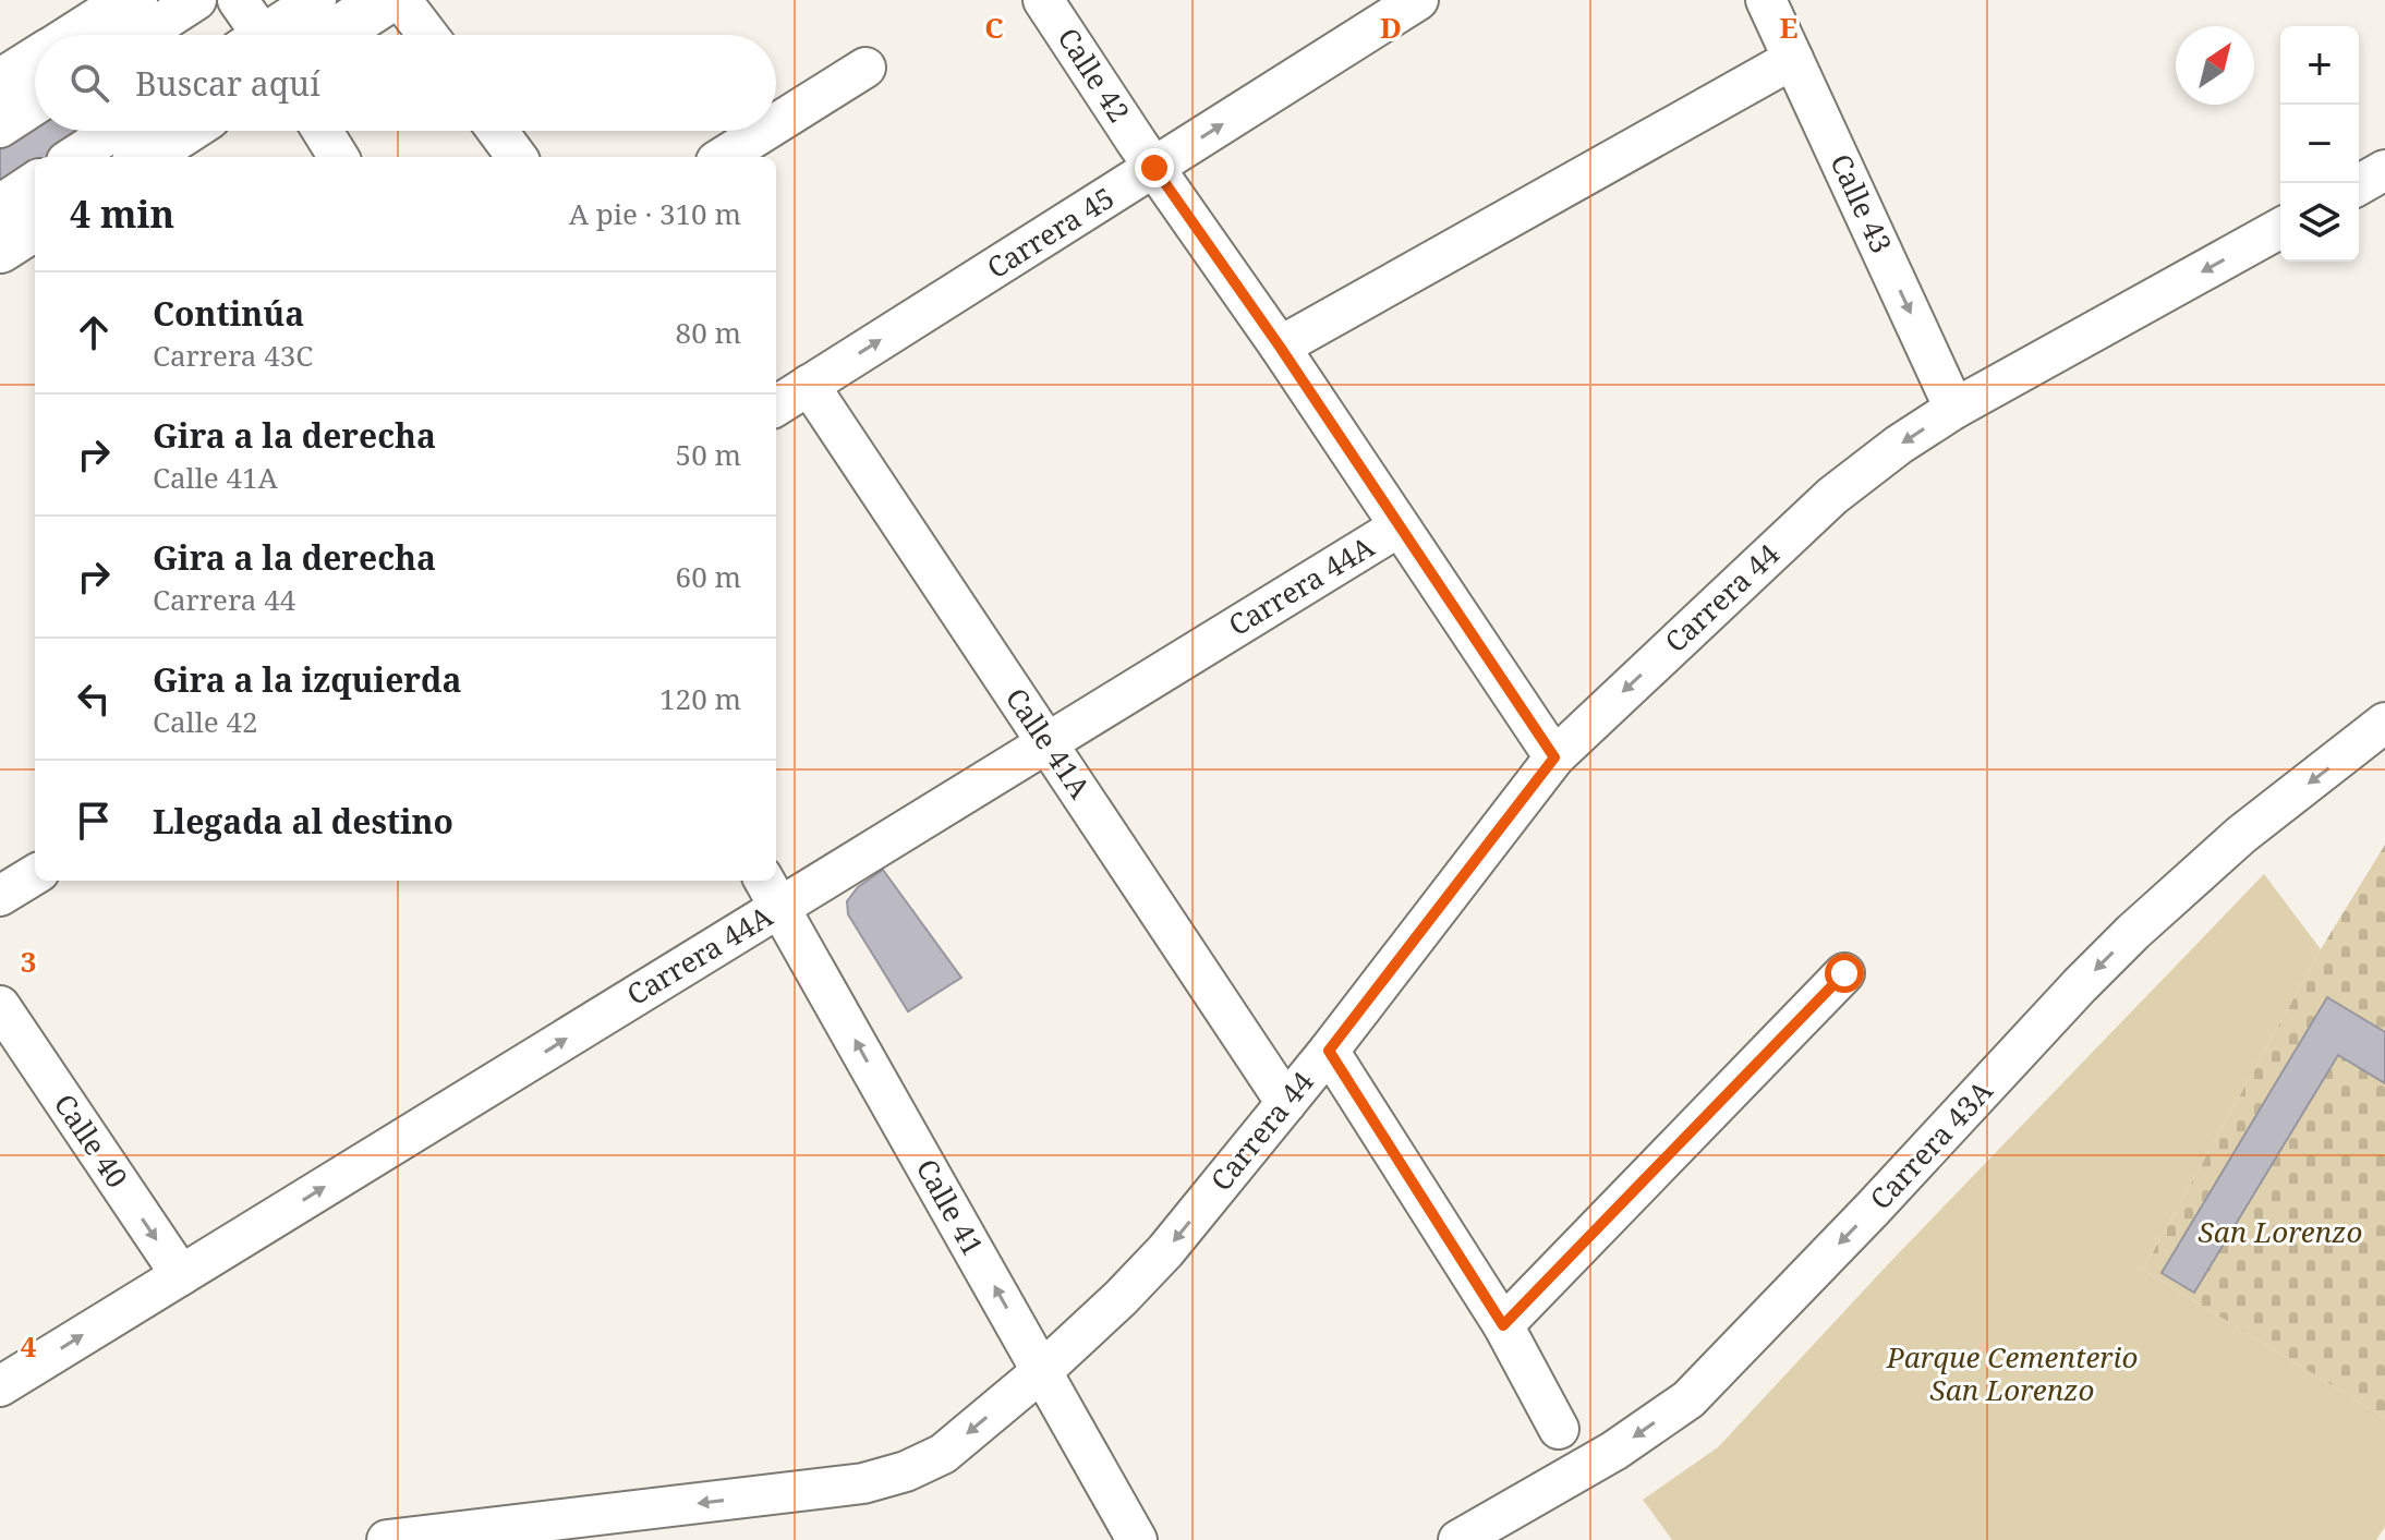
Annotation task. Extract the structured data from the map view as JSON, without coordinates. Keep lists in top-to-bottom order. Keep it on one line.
{"streets":{"street":["Calle 42","Calle 43","Carrera 45","Carrera 44A","Carrera 44","Calle 41A","Calle 40","Carrera 43A","Calle 41"]},"crossings":[["Calle 42","Carrera 45"],["Calle 42","Carrera 44A"],["Calle 42","Carrera 44"],["Calle 43","Carrera 44"],["Carrera 45","Calle 41A"],["Carrera 44A","Calle 41A"],["Carrera 44A","Calle 40"],["Carrera 44A","Calle 41"],["Carrera 44","Calle 41A"],["Carrera 44","Calle 41"]],"one_way":["Calle 43","Carrera 44A","Carrera 44","Calle 40","Calle 41"],"parks":["San Lorenzo","Parque Cementerio San Lorenzo"],"north":"top right","page":{"map_buttons":["+","−"],"search":"Buscar aquí","heading":["4 min","A pie · 310 m"],"list":[["Continúa","Carrera 43C","80 m"],["Gira a la derecha","Calle 41A","50 m"],["Gira a la derecha","Carrera 44","60 m"],["Gira a la izquierda","Calle 42","120 m"],"Llegada al destino"]},"grid":{"columns":["C","D","E"],"rows":["3","4"]}}
